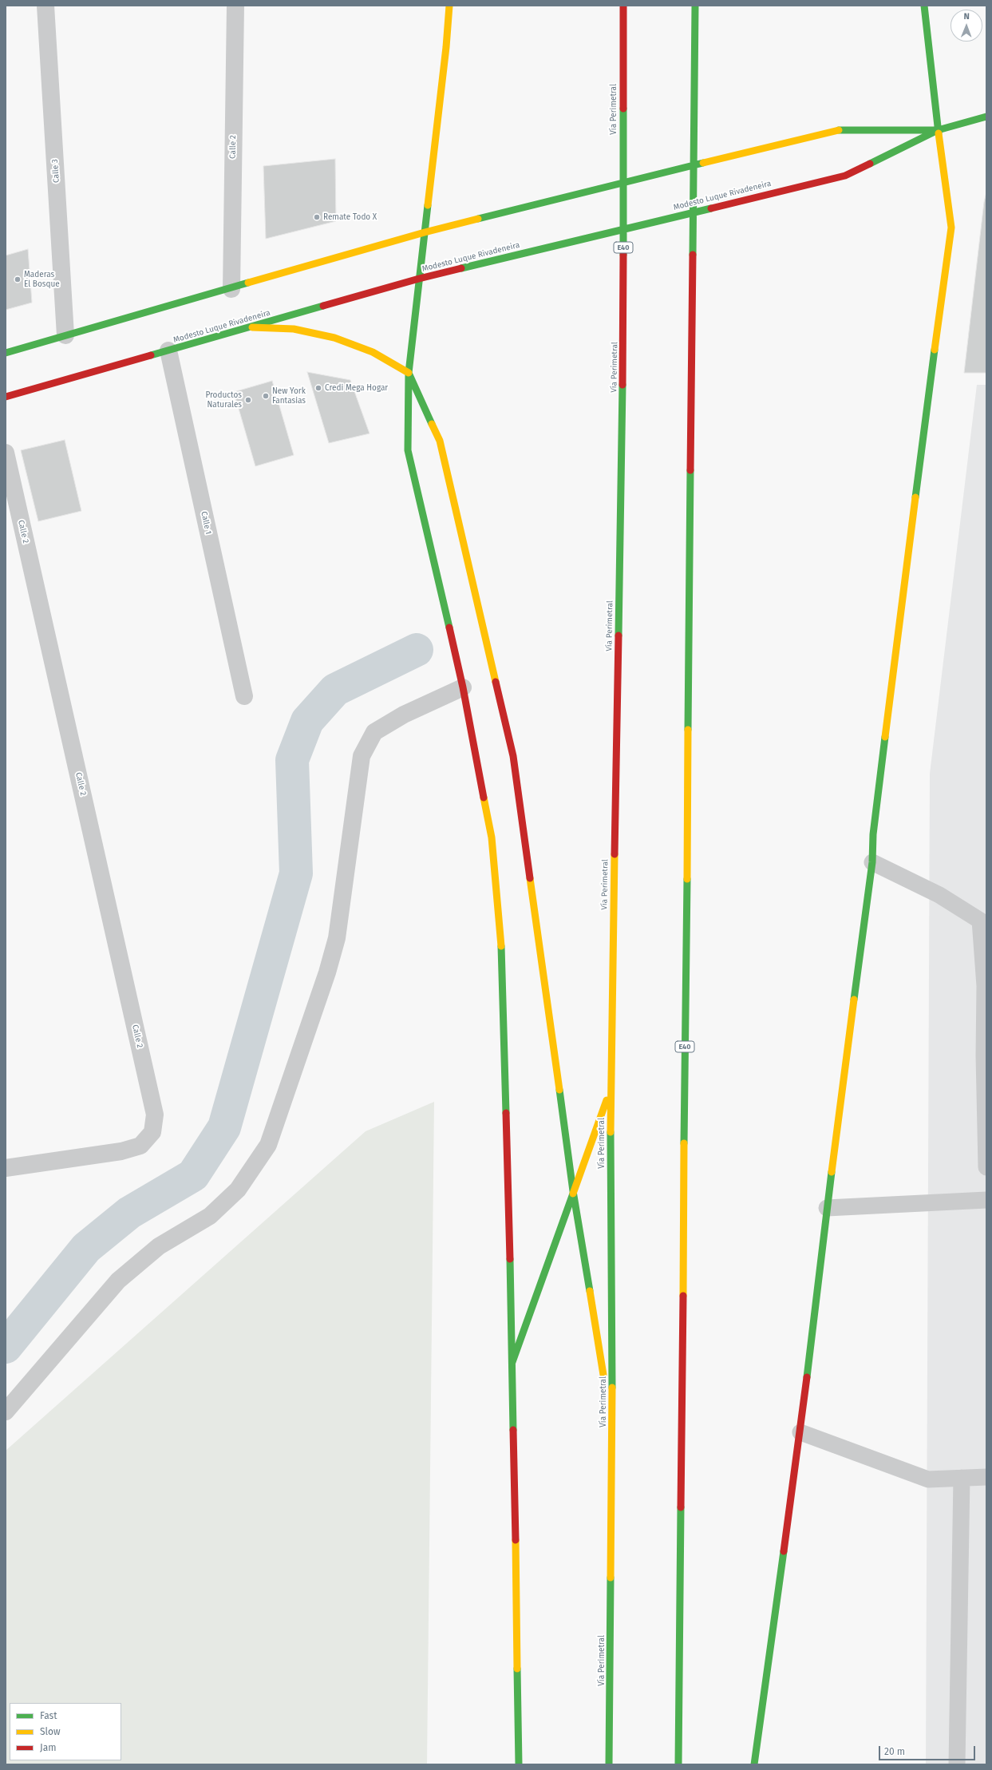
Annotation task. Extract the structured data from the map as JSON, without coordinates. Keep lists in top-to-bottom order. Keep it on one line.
{"streets":{"main road":["Vía Perimetral","Modesto Luque Rivadeneira","E40"],"street":["Calle 2","Calle 3","Calle 1"]},"crossings":[["Calle 2","Modesto Luque Rivadeneira"],["Calle 3","Modesto Luque Rivadeneira"],["Modesto Luque Rivadeneira","Calle 1"]],"places":["Remate Todo X","Maderas El Bosque","Credi Mega Hogar","New York Fantasias","Productos Naturales"],"legend":["Fast","Slow","Jam"],"scale_bar":"20 m","north":"top"}
